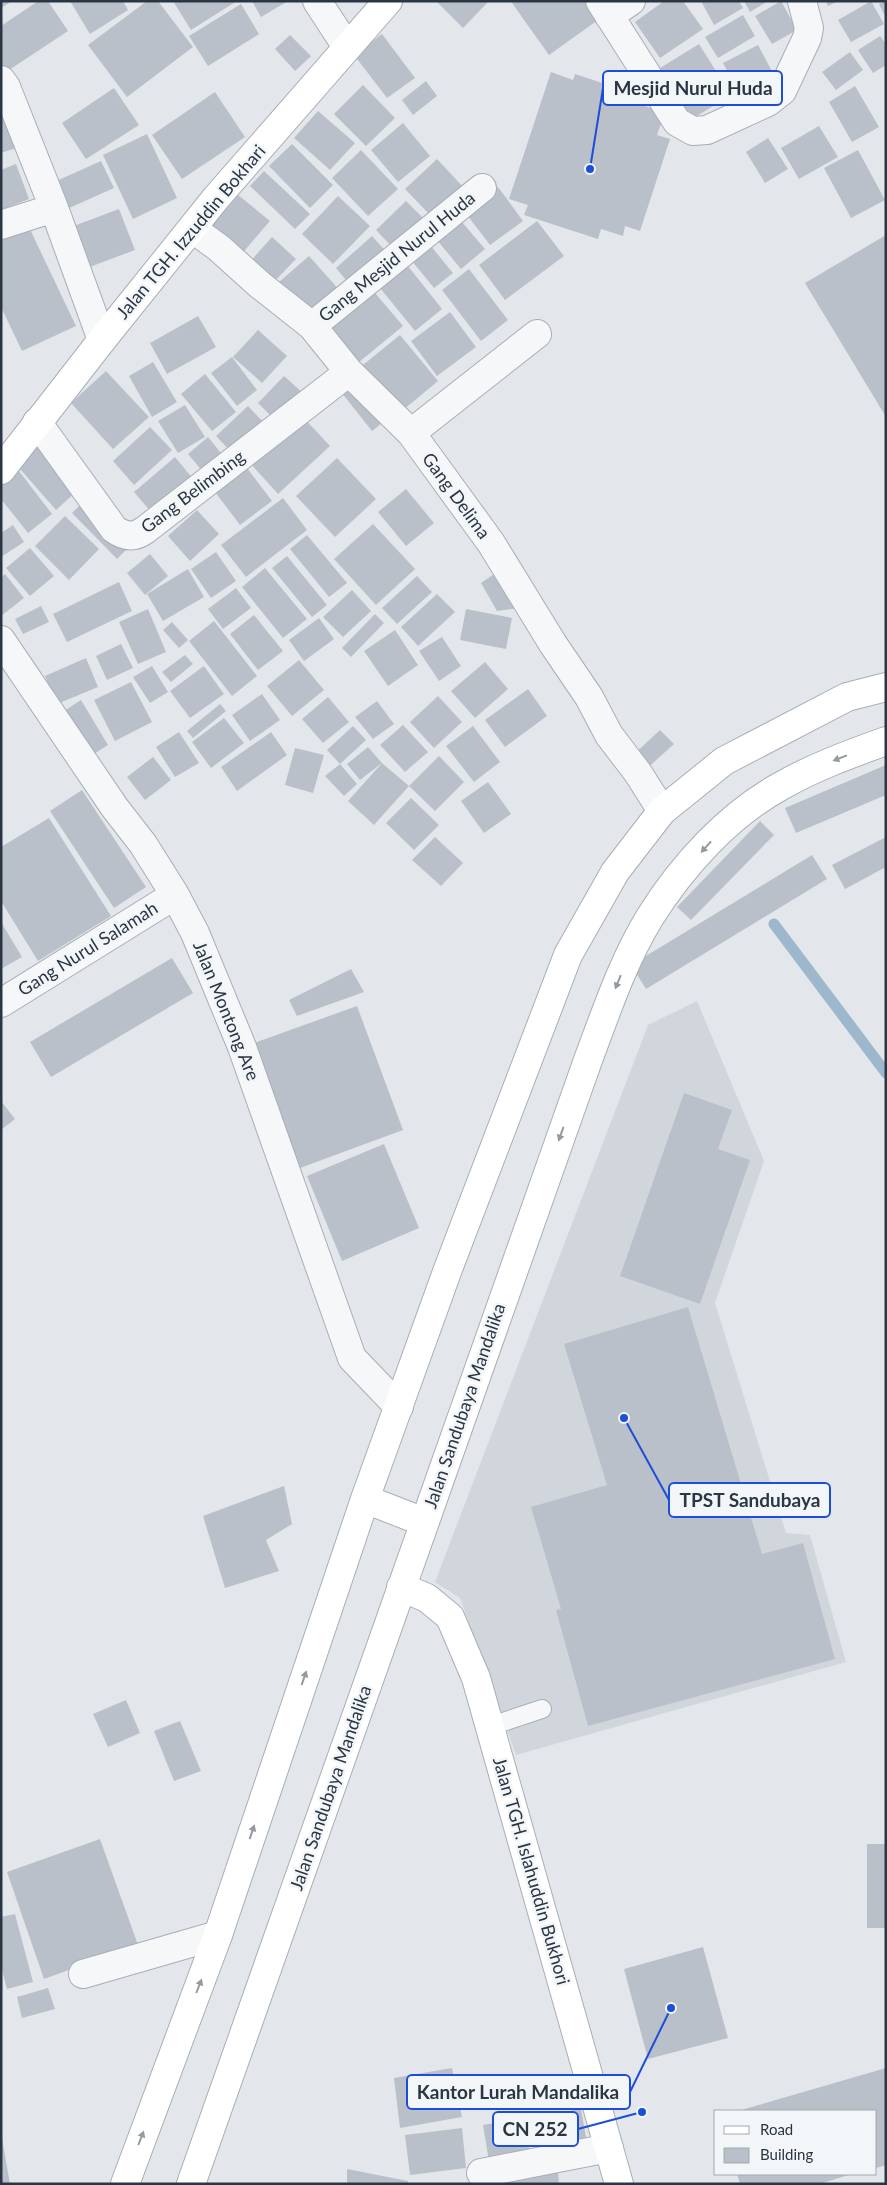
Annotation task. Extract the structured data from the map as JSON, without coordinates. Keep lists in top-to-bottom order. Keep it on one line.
{"streets":{"main road":["Jalan TGH. Izzuddin Bokhari","Jalan Sandubaya Mandalika","Jalan TGH. Islahuddin Bukhori"],"street":["Gang Mesjid Nurul Huda","Gang Belimbing","Gang Delima","Gang Nurul Salamah","Jalan Montong Are"]},"crossings":[["Jalan TGH. Izzuddin Bokhari","Gang Belimbing"],["Jalan TGH. Izzuddin Bokhari","Gang Delima"],["Gang Mesjid Nurul Huda","Gang Delima"],["Gang Belimbing","Gang Delima"],["Gang Nurul Salamah","Jalan Montong Are"],["Jalan Sandubaya Mandalika","Jalan TGH. Islahuddin Bukhori"]],"places":["Mesjid Nurul Huda","TPST Sandubaya","Kantor Lurah Mandalika","CN 252"],"legend":["Road","Building"]}
